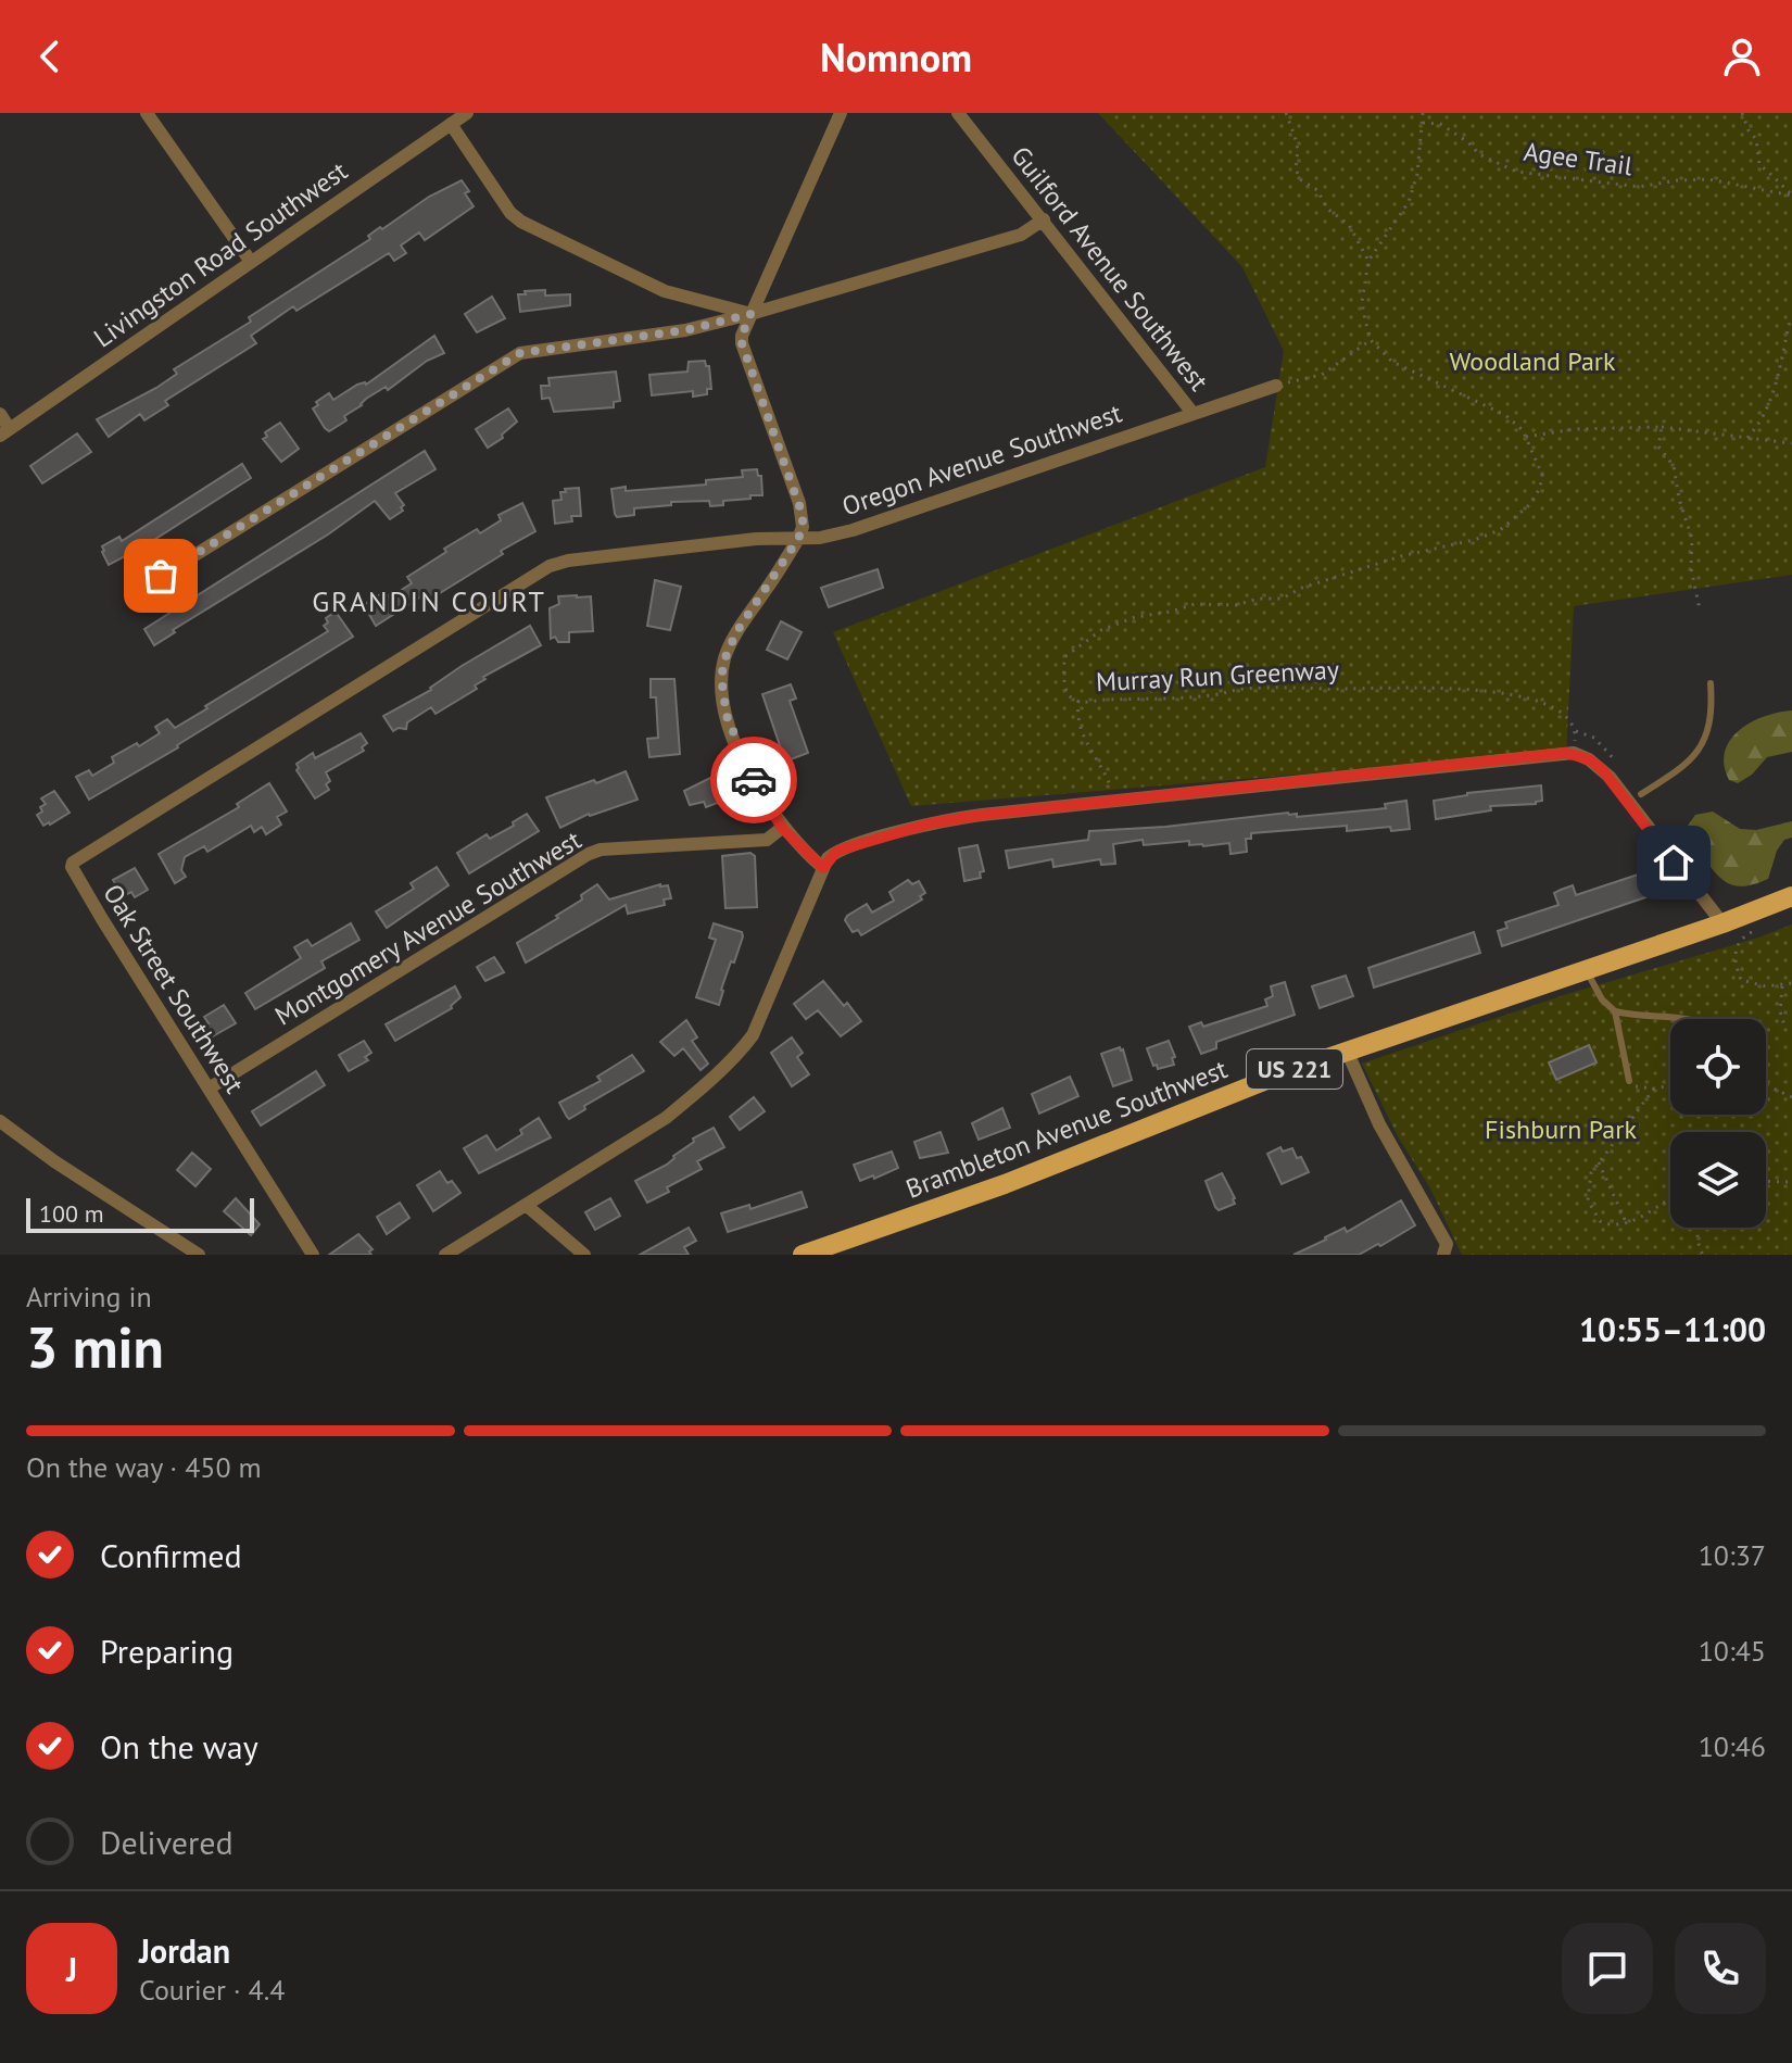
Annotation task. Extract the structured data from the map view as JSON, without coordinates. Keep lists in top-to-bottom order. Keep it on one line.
{"streets":{"main road":["US 221","Brambleton Avenue Southwest"],"street":["Livingston Road Southwest","Guilford Avenue Southwest","Oregon Avenue Southwest","Montgomery Avenue Southwest","Oak Street Southwest"],"path":["Agee Trail","Murray Run Greenway"]},"crossings":[["Guilford Avenue Southwest","Oregon Avenue Southwest"],["Oregon Avenue Southwest","Oak Street Southwest"],["Montgomery Avenue Southwest","Oak Street Southwest"]],"districts":["GRANDIN COURT"],"parks":["Woodland Park","Fishburn Park"],"scale_bar":"100 m","page":{"header":"Nomnom","scale":"100 m","heading":["3 min","Arriving in","10:55–11:00"],"panel":["Jordan","Courier · 4.4"],"bar":"On the way · 450 m","list":[["Confirmed","10:37"],["Preparing","10:45"],["On the way","10:46"],"Delivered"],"round":"J"}}
